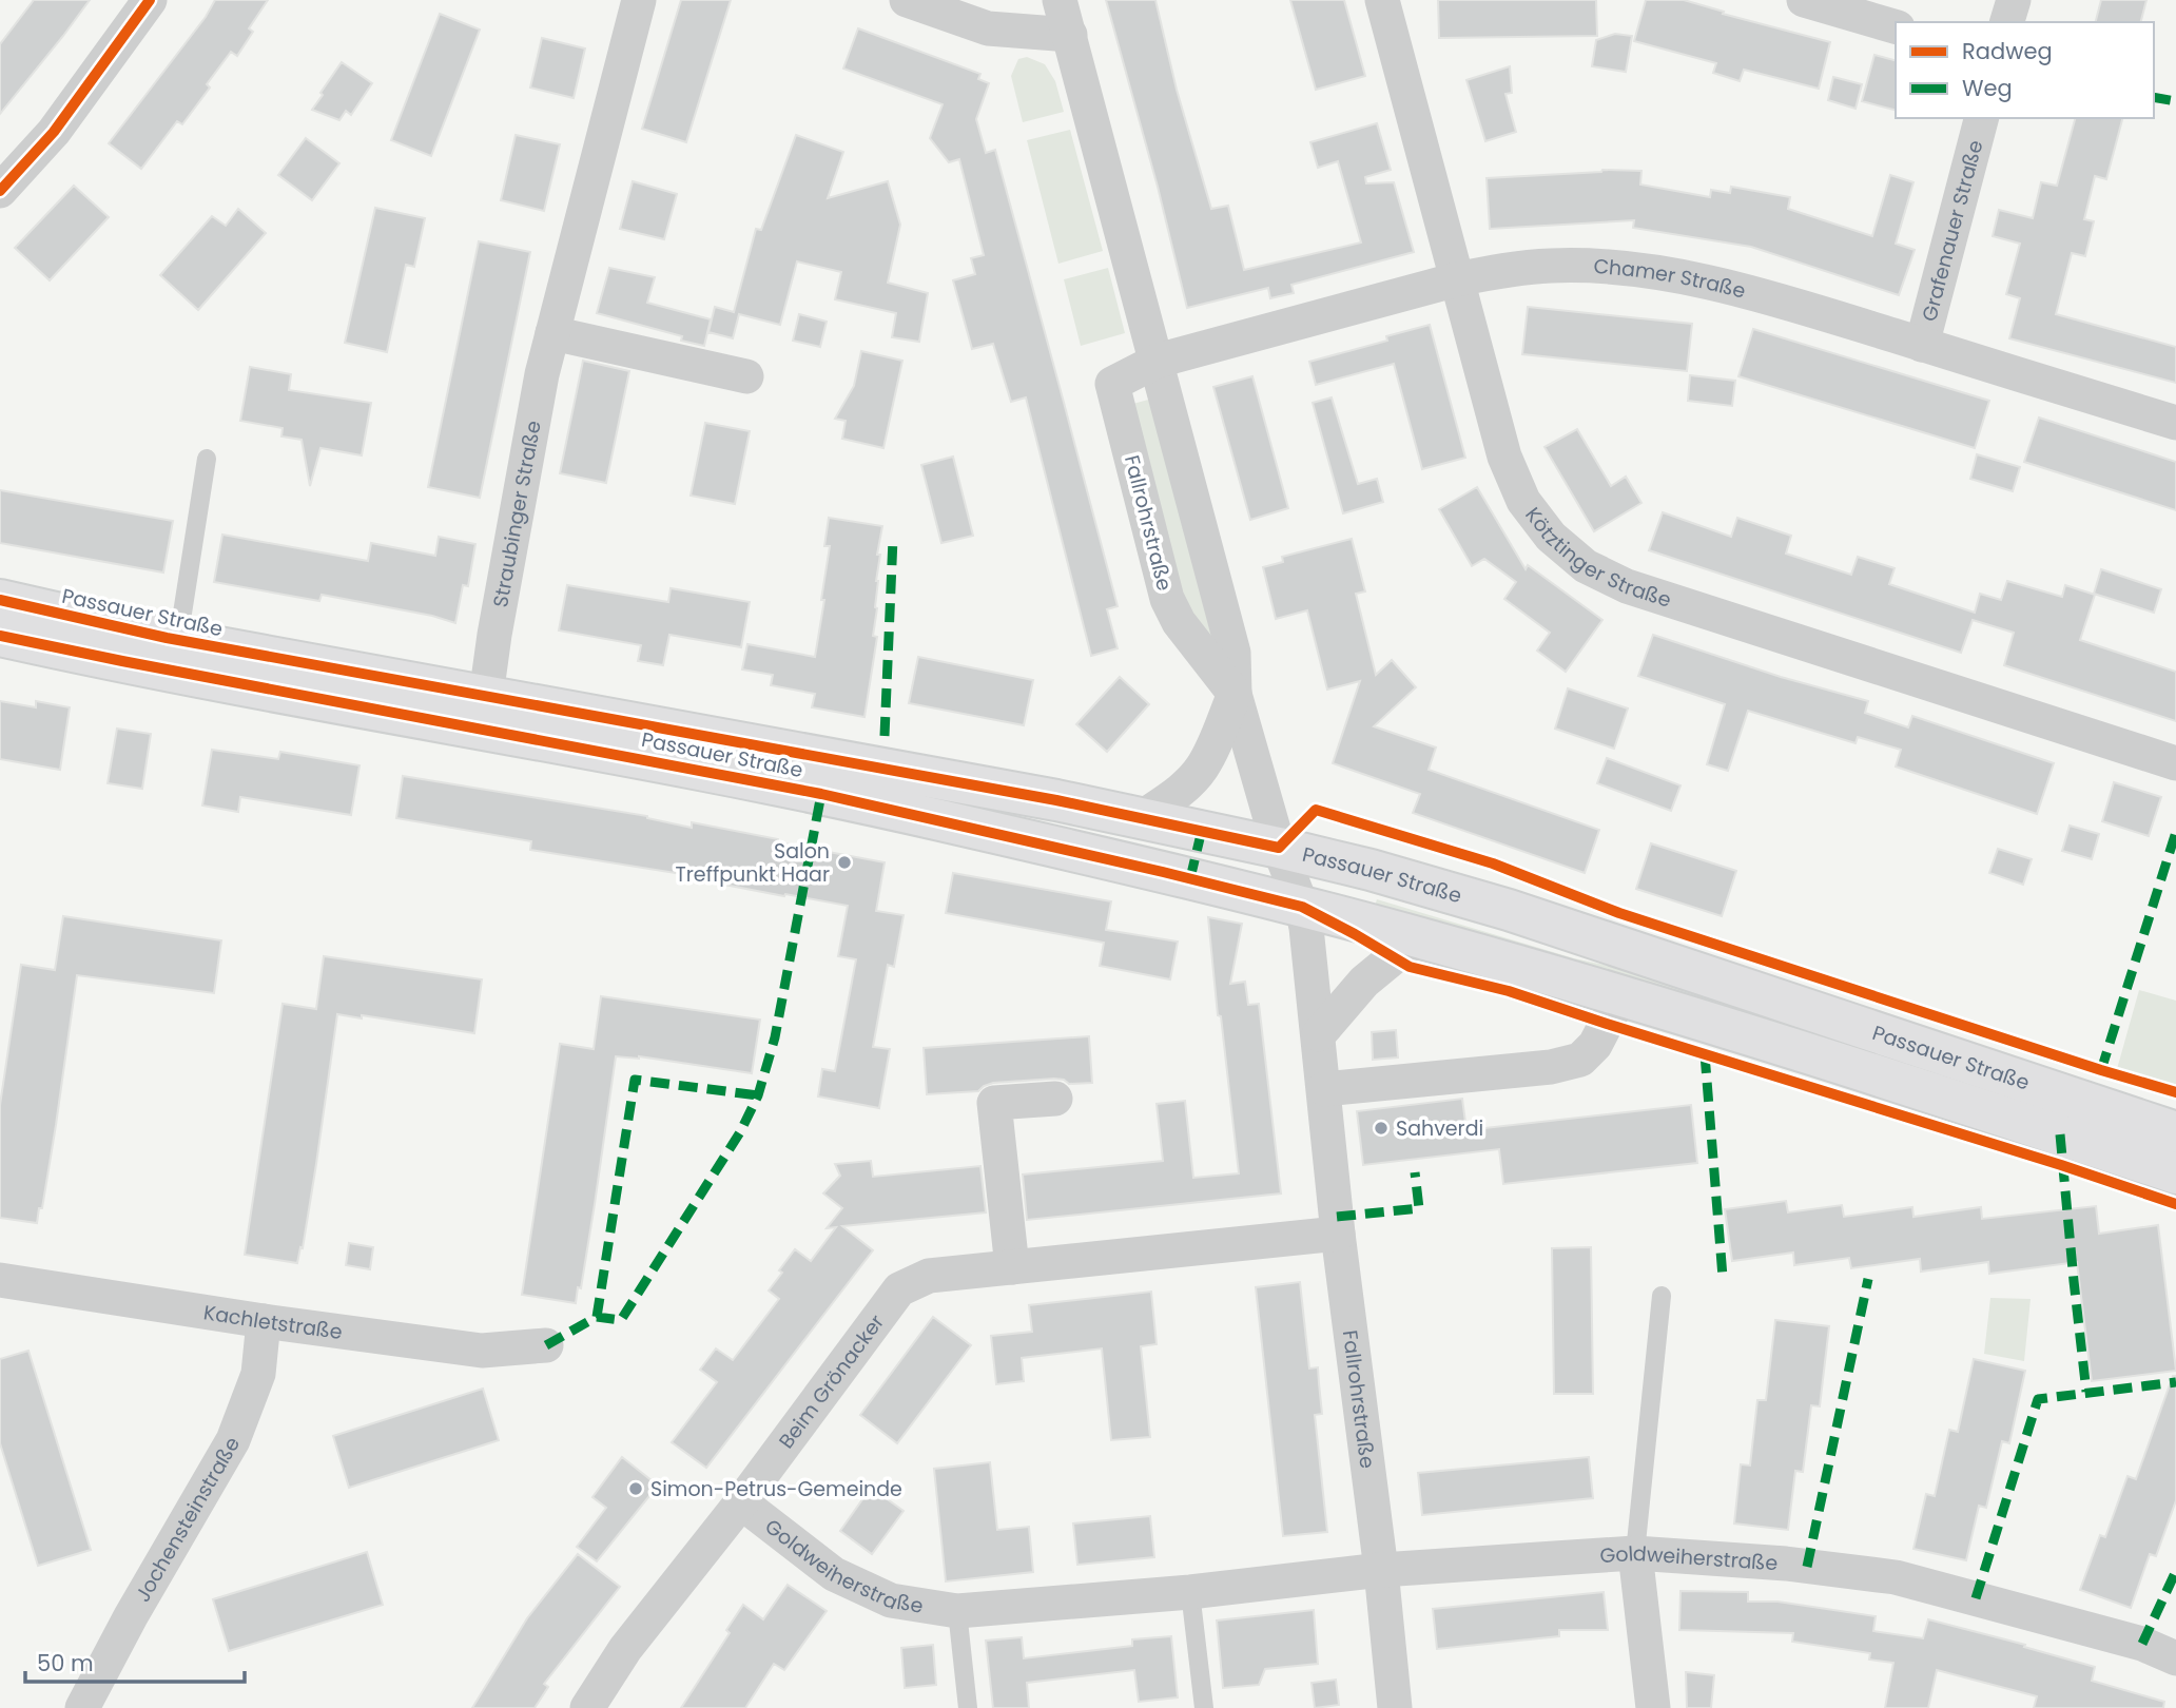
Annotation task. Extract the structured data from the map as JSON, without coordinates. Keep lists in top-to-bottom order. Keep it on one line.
{"streets":{"main road":["Passauer Straße"],"street":["Grafenauer Straße","Chamer Straße","Straubinger Straße","Fallrohrstraße","Kötztinger Straße","Kachletstraße","Beim Grönacker","Jochensteinstraße","Goldweiherstraße"]},"crossings":[["Grafenauer Straße","Chamer Straße"],["Chamer Straße","Fallrohrstraße"],["Chamer Straße","Kötztinger Straße"],["Straubinger Straße","Passauer Straße"],["Fallrohrstraße","Passauer Straße"],["Fallrohrstraße","Beim Grönacker"],["Fallrohrstraße","Goldweiherstraße"],["Kachletstraße","Jochensteinstraße"],["Beim Grönacker","Goldweiherstraße"]],"places":["Salon Treffpunkt Haar","Sahverdi","Simon-Petrus-Gemeinde"],"legend":["Radweg","Weg"],"scale_bar":"50 m"}
